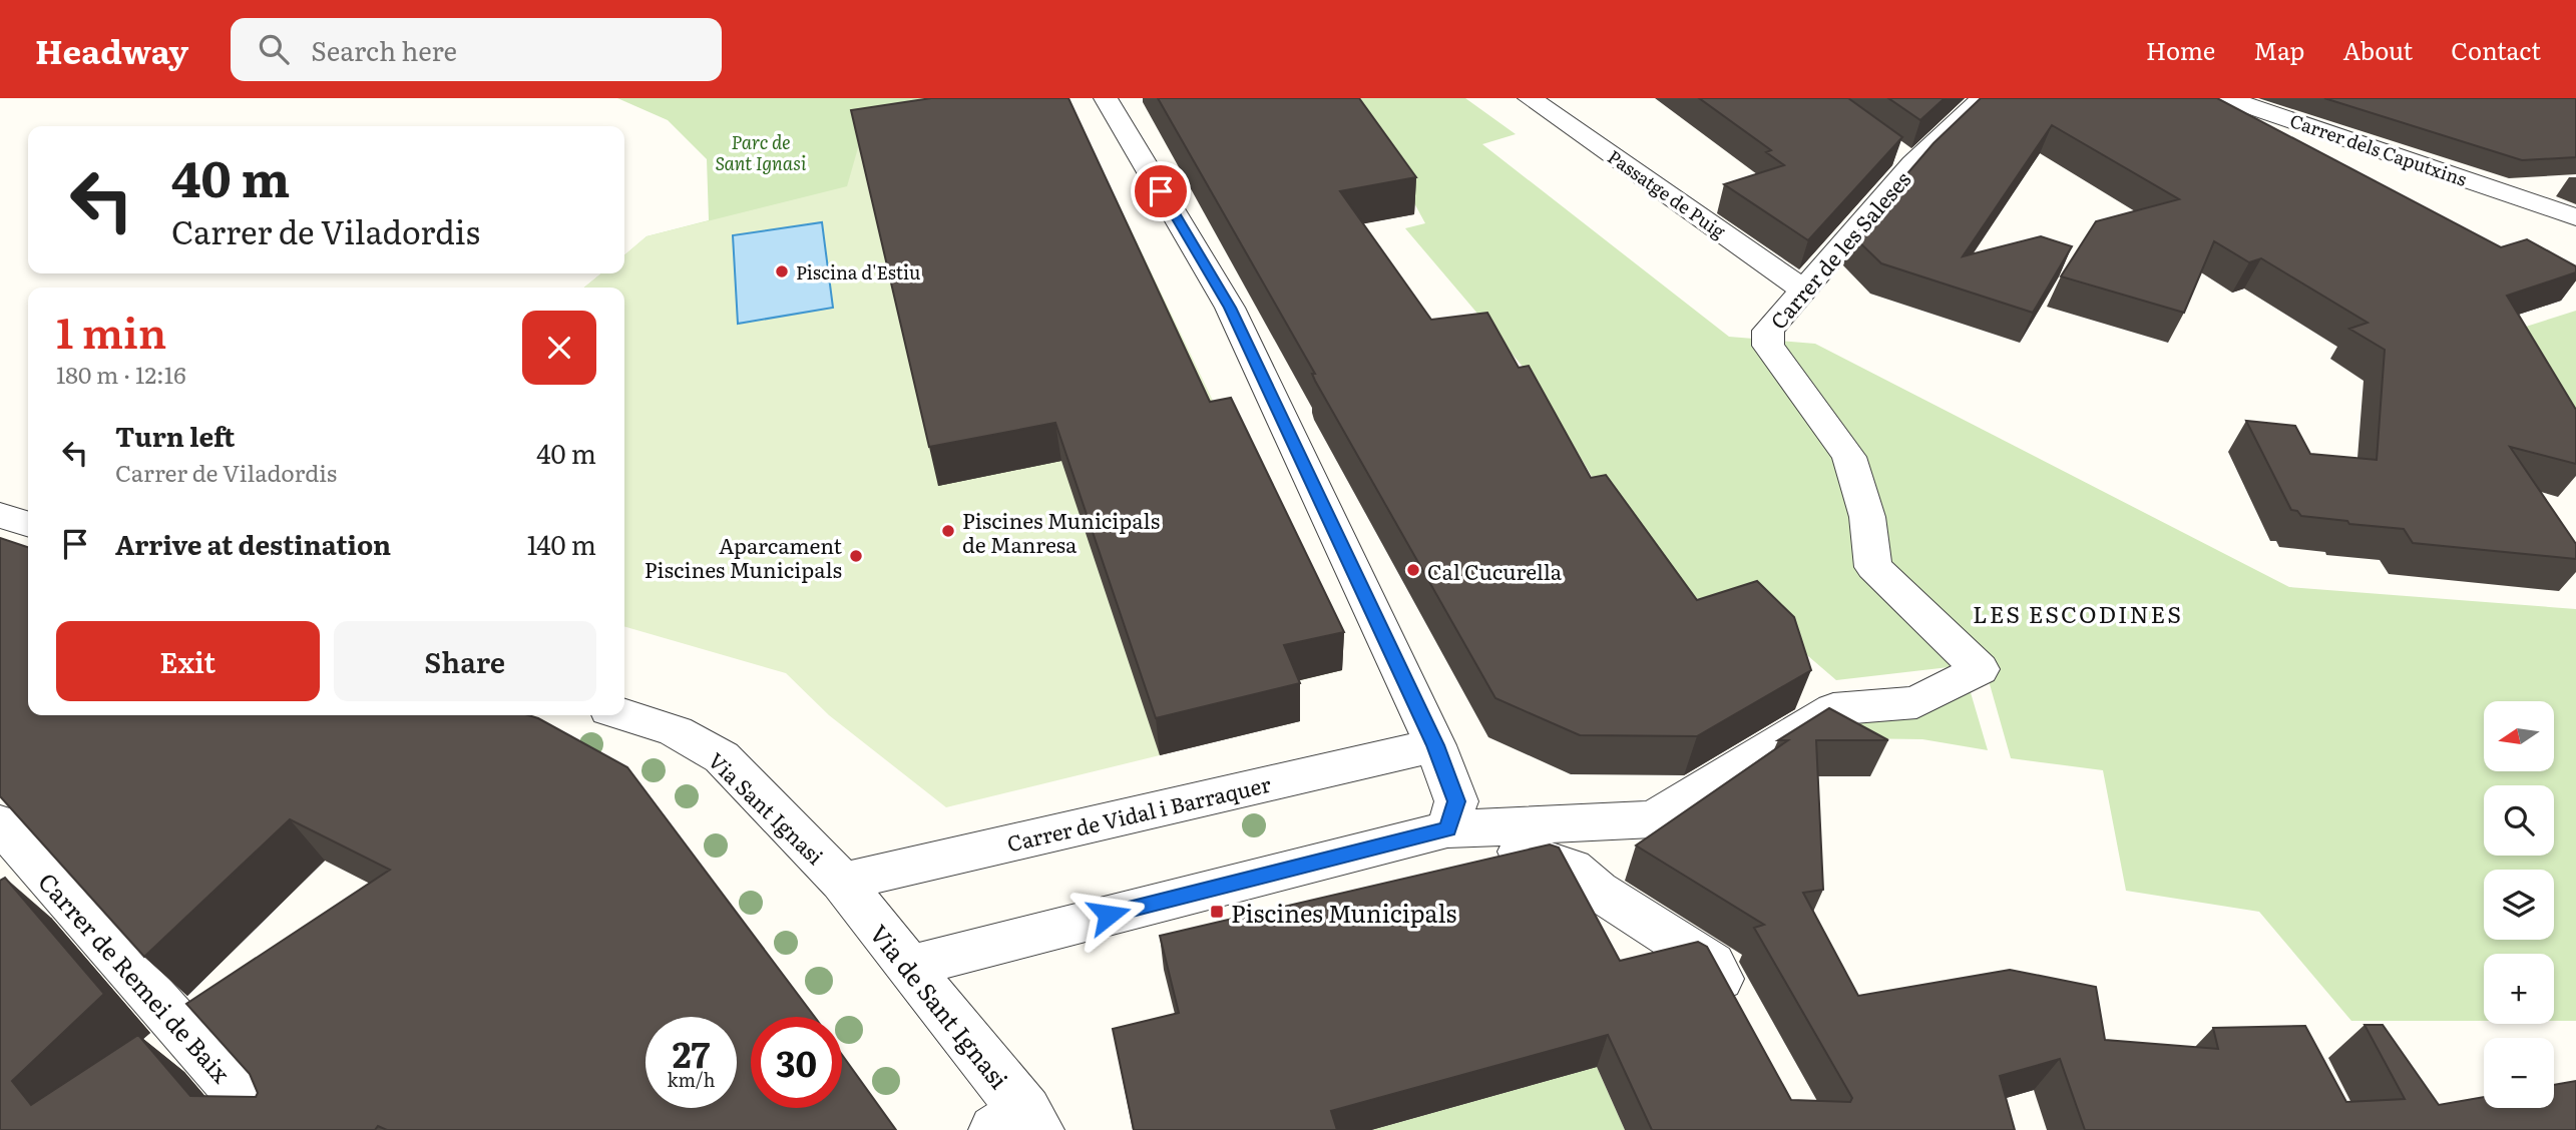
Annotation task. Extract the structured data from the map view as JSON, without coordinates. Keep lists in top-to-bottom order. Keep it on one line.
{"streets":{"street":["Carrer dels Caputxins","Passatge de Puig","Carrer de les Saleses","Via Sant Ignasi","Carrer de Vidal i Barraquer","Carrer de Remei de Baix","Via de Sant Ignasi"]},"crossings":[["Passatge de Puig","Carrer de les Saleses"],["Via Sant Ignasi","Carrer de Vidal i Barraquer"],["Via Sant Ignasi","Via de Sant Ignasi"],["Carrer de Vidal i Barraquer","Via de Sant Ignasi"]],"districts":["LES ESCODINES"],"parks":["Parc de Sant Ignasi"],"places":{"other":["Piscina d'Estiu","Piscines Municipals de Manresa","Aparcament Piscines Municipals","Cal Cucurella"],"transit":["Piscines Municipals"]},"north":"left","page":{"header":"Headway","search":"Search here","nav":["Home","Map","About","Contact"],"turn":["40 m","Carrer de Viladordis"],"heading":["1 min","180 m · 12:16"],"list":[{"name":"Turn left","note":"Carrer de Viladordis","value":"40 m"},{"name":"Arrive at destination","value":"140 m"}],"buttons":["Exit","Share"],"map_buttons":["+","−"],"speed":"27 km/h","limit":"30"}}
